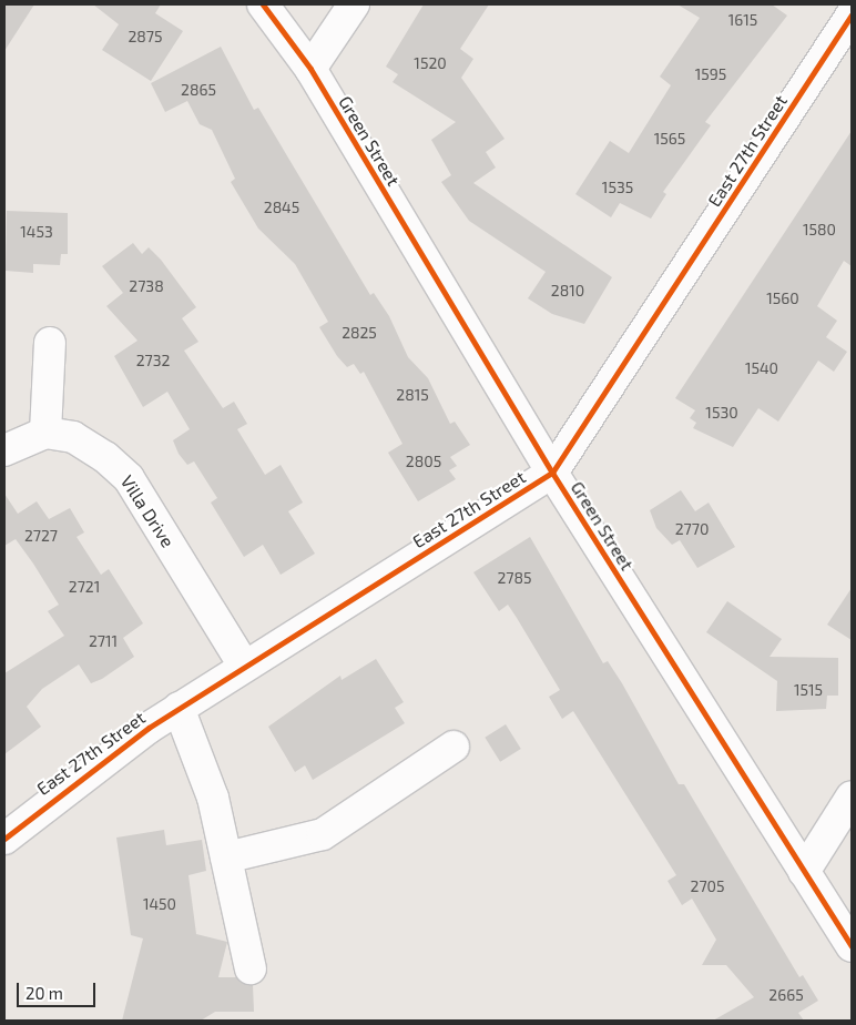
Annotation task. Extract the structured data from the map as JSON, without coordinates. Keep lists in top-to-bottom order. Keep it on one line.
{"streets":{"street":["Green Street","East 27th Street","Villa Drive"]},"crossings":[["Green Street","East 27th Street"],["East 27th Street","Villa Drive"]],"house_numbers":["1615","2875","1520","1595","2865","1565","1535","2845","1580","1453","2738","2810","1560","2825","2732","1540","2815","1530","2805","2770","2727","2785","2721","2711","1515","2705","1450","2665"],"scale_bar":"20 m"}
